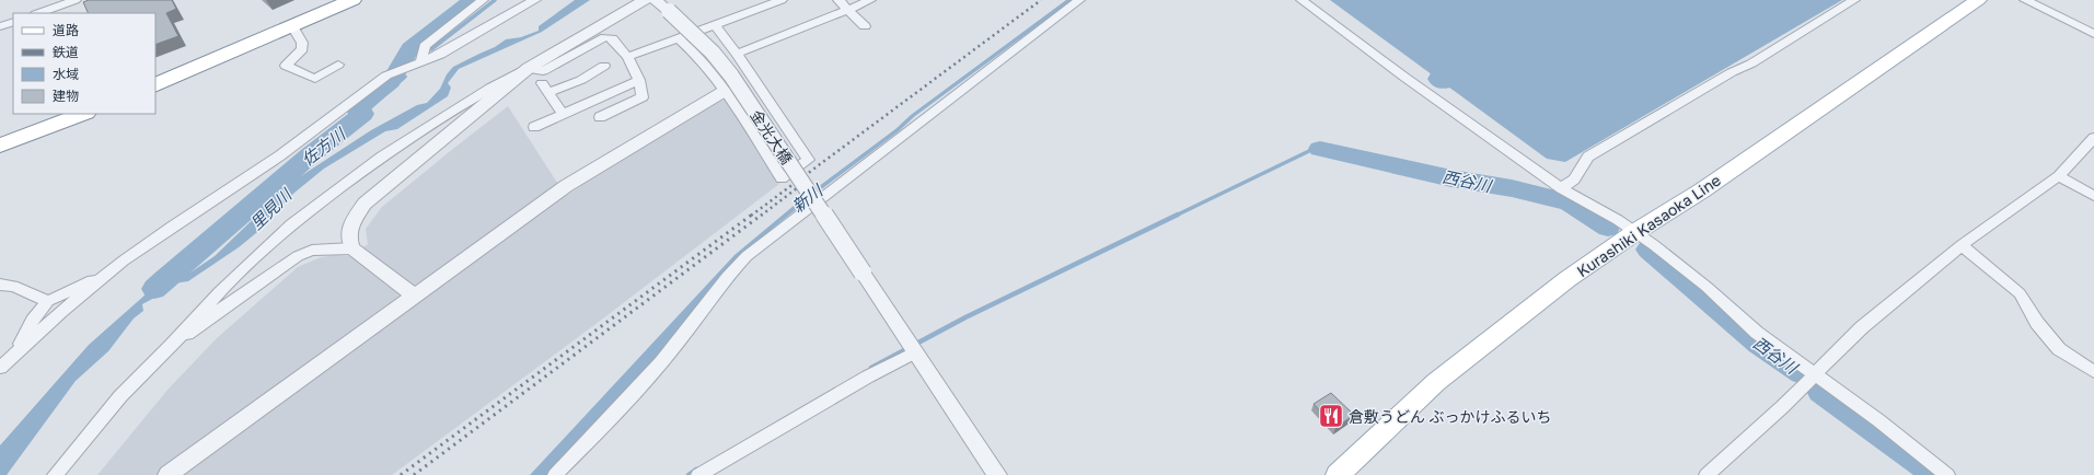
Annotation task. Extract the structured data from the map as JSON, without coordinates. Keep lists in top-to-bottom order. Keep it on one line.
{"streets":{"main road":["Kurashiki Kasaoka Line"],"street":["金光大橋"]},"water":["佐方川","西谷川","新川","里見川"],"places":{"restaurant":["倉敷うどん ぶっかけふるいち"]},"legend":["道路","鉄道","水域","建物"]}
